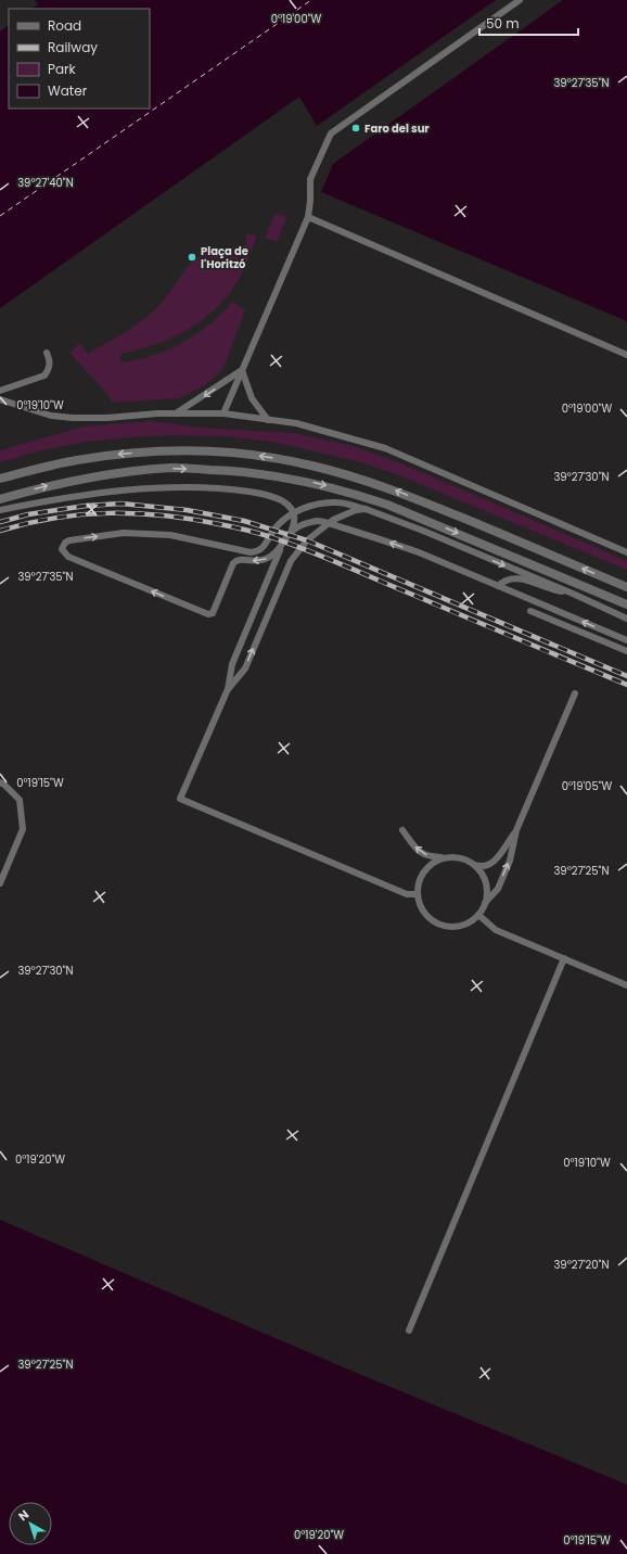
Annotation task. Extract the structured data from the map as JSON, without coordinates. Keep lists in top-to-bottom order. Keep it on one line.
{"places":["Faro del sur","Plaça de l'Horitzó"],"legend":["Road","Railway","Park","Water"],"scale_bar":"50 m","north":"top left","coordinates":["0°19'00\"W","39°27'35\"N","39°27'40\"N","0°19'10\"W","39°27'30\"N","0°19'15\"W","0°19'05\"W","39°27'25\"N","0°19'20\"W","39°27'20\"N"]}
